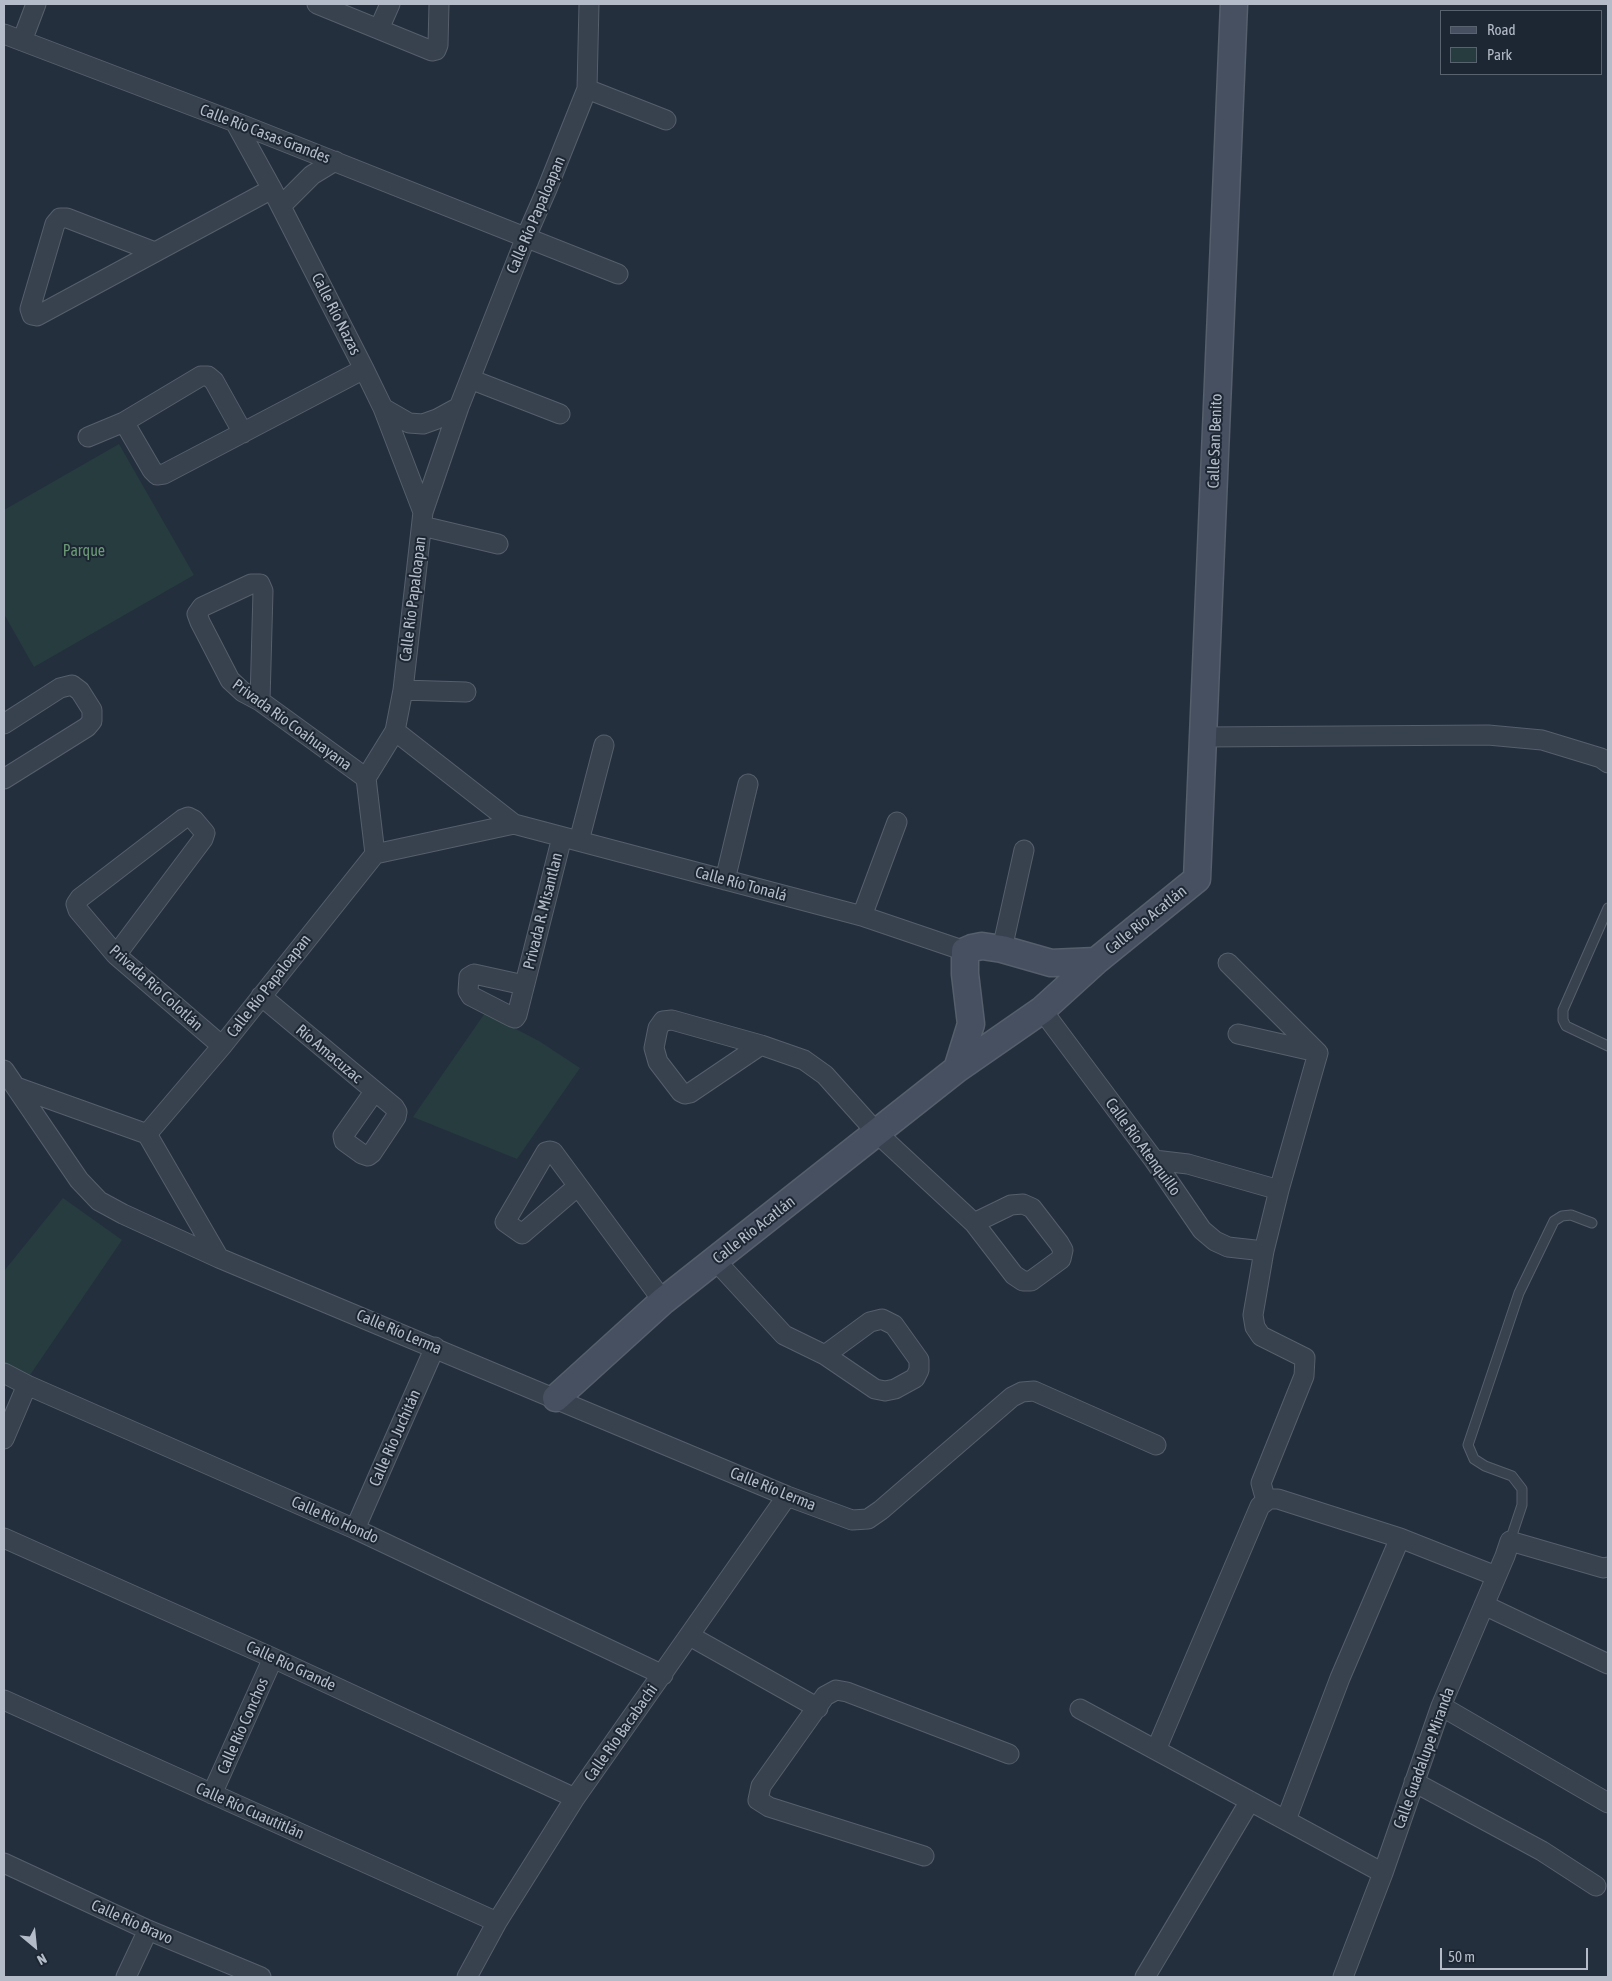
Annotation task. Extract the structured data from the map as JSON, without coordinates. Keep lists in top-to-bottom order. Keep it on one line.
{"streets":{"street":["Calle Río Casas Grandes","Calle Río Papaloapan","Calle Río Nazas","Calle San Benito","Privada Río Coahuayana","Calle Río Tonalá","Privada R. Misantlan","Calle Río Acatlán","Privada Río Colotlán","Río Amacuzac","Calle Río Atenquillo","Calle Río Lerma","Calle Río Juchitán","Calle Río Hondo","Calle Río Grande","Calle Río Conchos","Calle Río Bacabachi","Calle Guadalupe Miranda","Calle Río Cuautitlán","Calle Río Bravo"]},"crossings":[["Calle Río Casas Grandes","Calle Río Papaloapan"],["Calle Río Casas Grandes","Calle Río Nazas"],["Calle Río Papaloapan","Calle Río Nazas"],["Calle Río Papaloapan","Privada Río Coahuayana"],["Calle Río Papaloapan","Calle Río Tonalá"],["Calle Río Papaloapan","Privada Río Colotlán"],["Calle Río Papaloapan","Río Amacuzac"],["Calle San Benito","Calle Río Acatlán"],["Calle Río Tonalá","Privada R. Misantlan"],["Calle Río Tonalá","Calle Río Acatlán"],["Calle Río Tonalá","Calle Río Atenquillo"],["Calle Río Acatlán","Calle Río Atenquillo"],["Calle Río Acatlán","Calle Río Lerma"],["Calle Río Lerma","Calle Río Juchitán"],["Calle Río Lerma","Calle Río Bacabachi"],["Calle Río Juchitán","Calle Río Hondo"],["Calle Río Hondo","Calle Río Bacabachi"],["Calle Río Grande","Calle Río Conchos"],["Calle Río Grande","Calle Río Bacabachi"],["Calle Río Conchos","Calle Río Cuautitlán"],["Calle Río Bacabachi","Calle Río Cuautitlán"]],"parks":["Parque"],"legend":["Road","Park"],"scale_bar":"50 m","north":"bottom right"}
